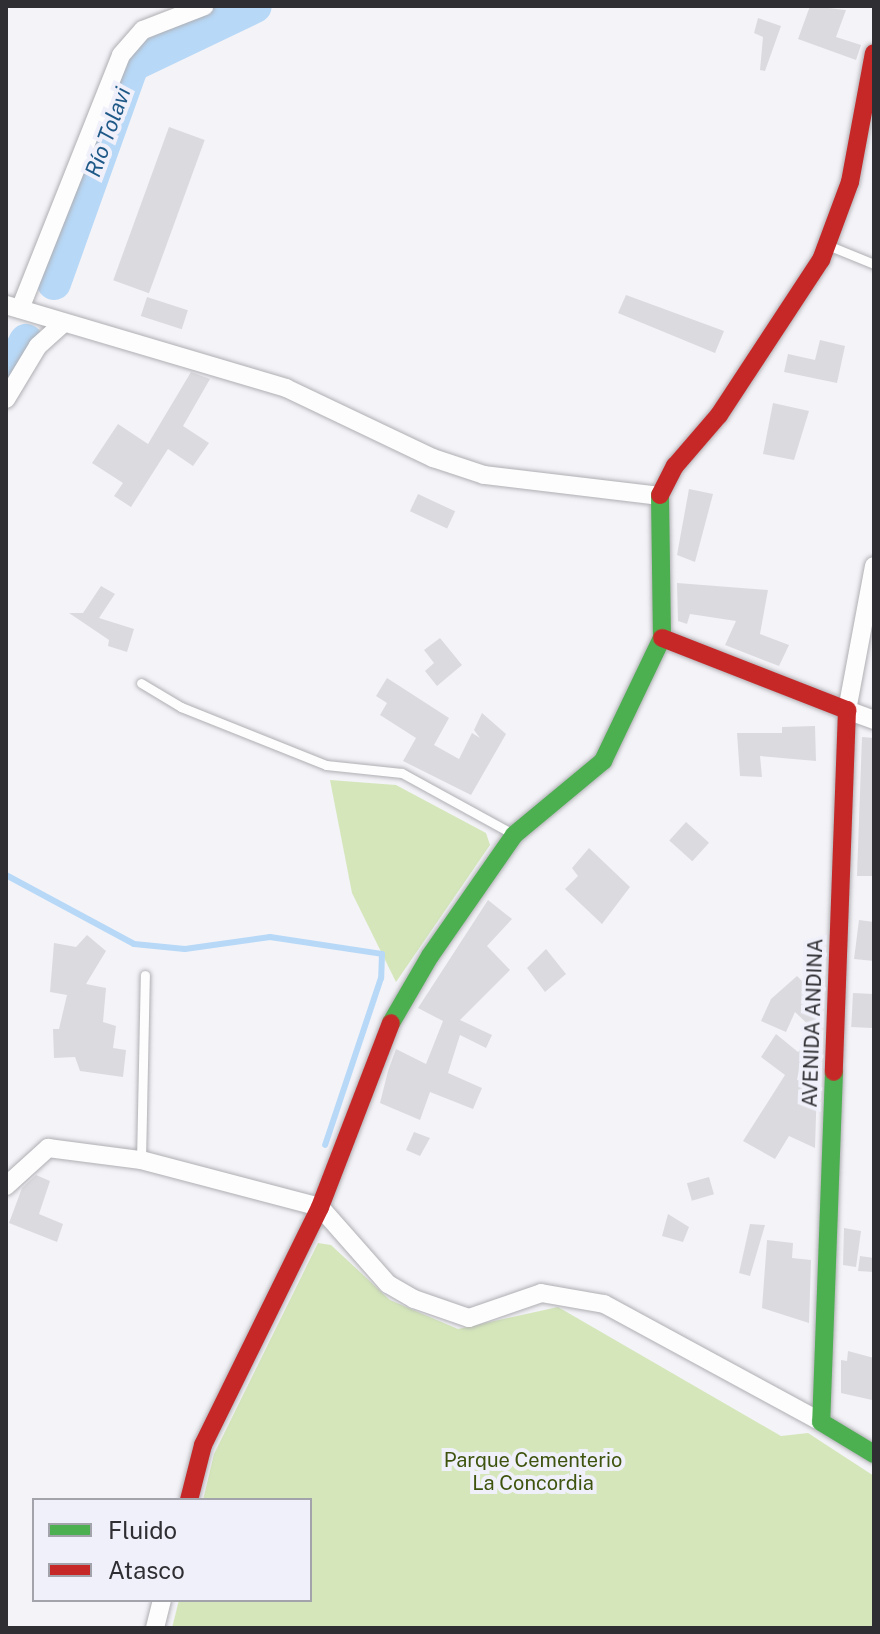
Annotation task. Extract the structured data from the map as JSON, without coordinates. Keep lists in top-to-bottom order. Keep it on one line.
{"streets":{"street":["AVENIDA ANDINA"]},"water":["Río Tolavi"],"parks":["Parque Cementerio La Concordia"],"legend":["Fluido","Atasco"]}
